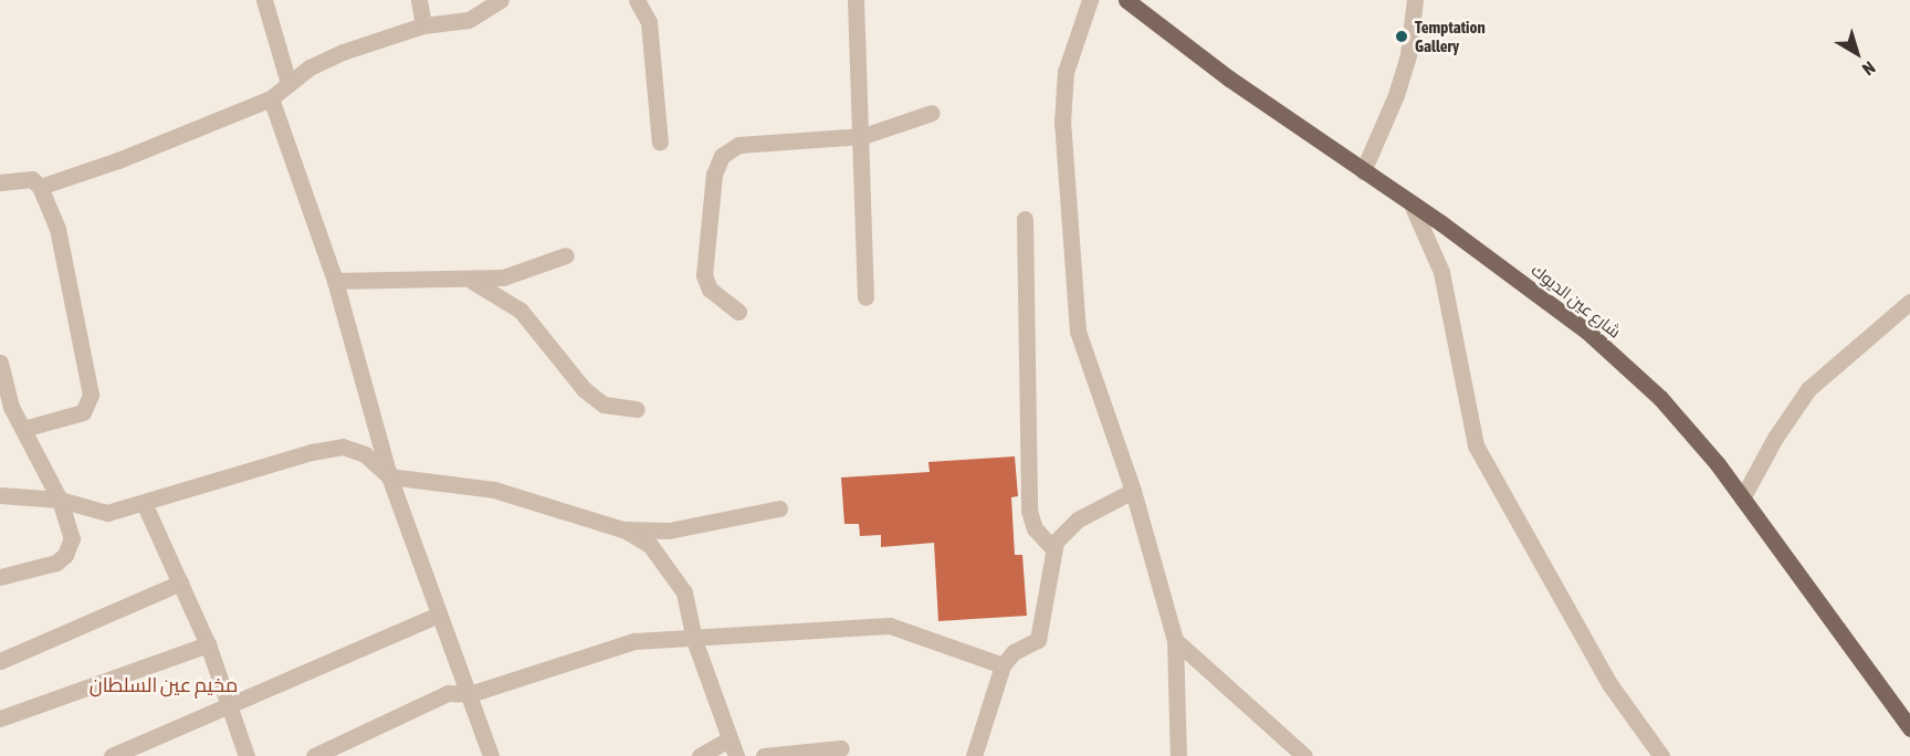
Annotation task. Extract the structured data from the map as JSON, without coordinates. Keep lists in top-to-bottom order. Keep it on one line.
{"streets":{"main road":["شارع عين الديوك"]},"districts":["مخيم عين السلطان"],"places":["Temptation Gallery"],"north":"bottom right"}
